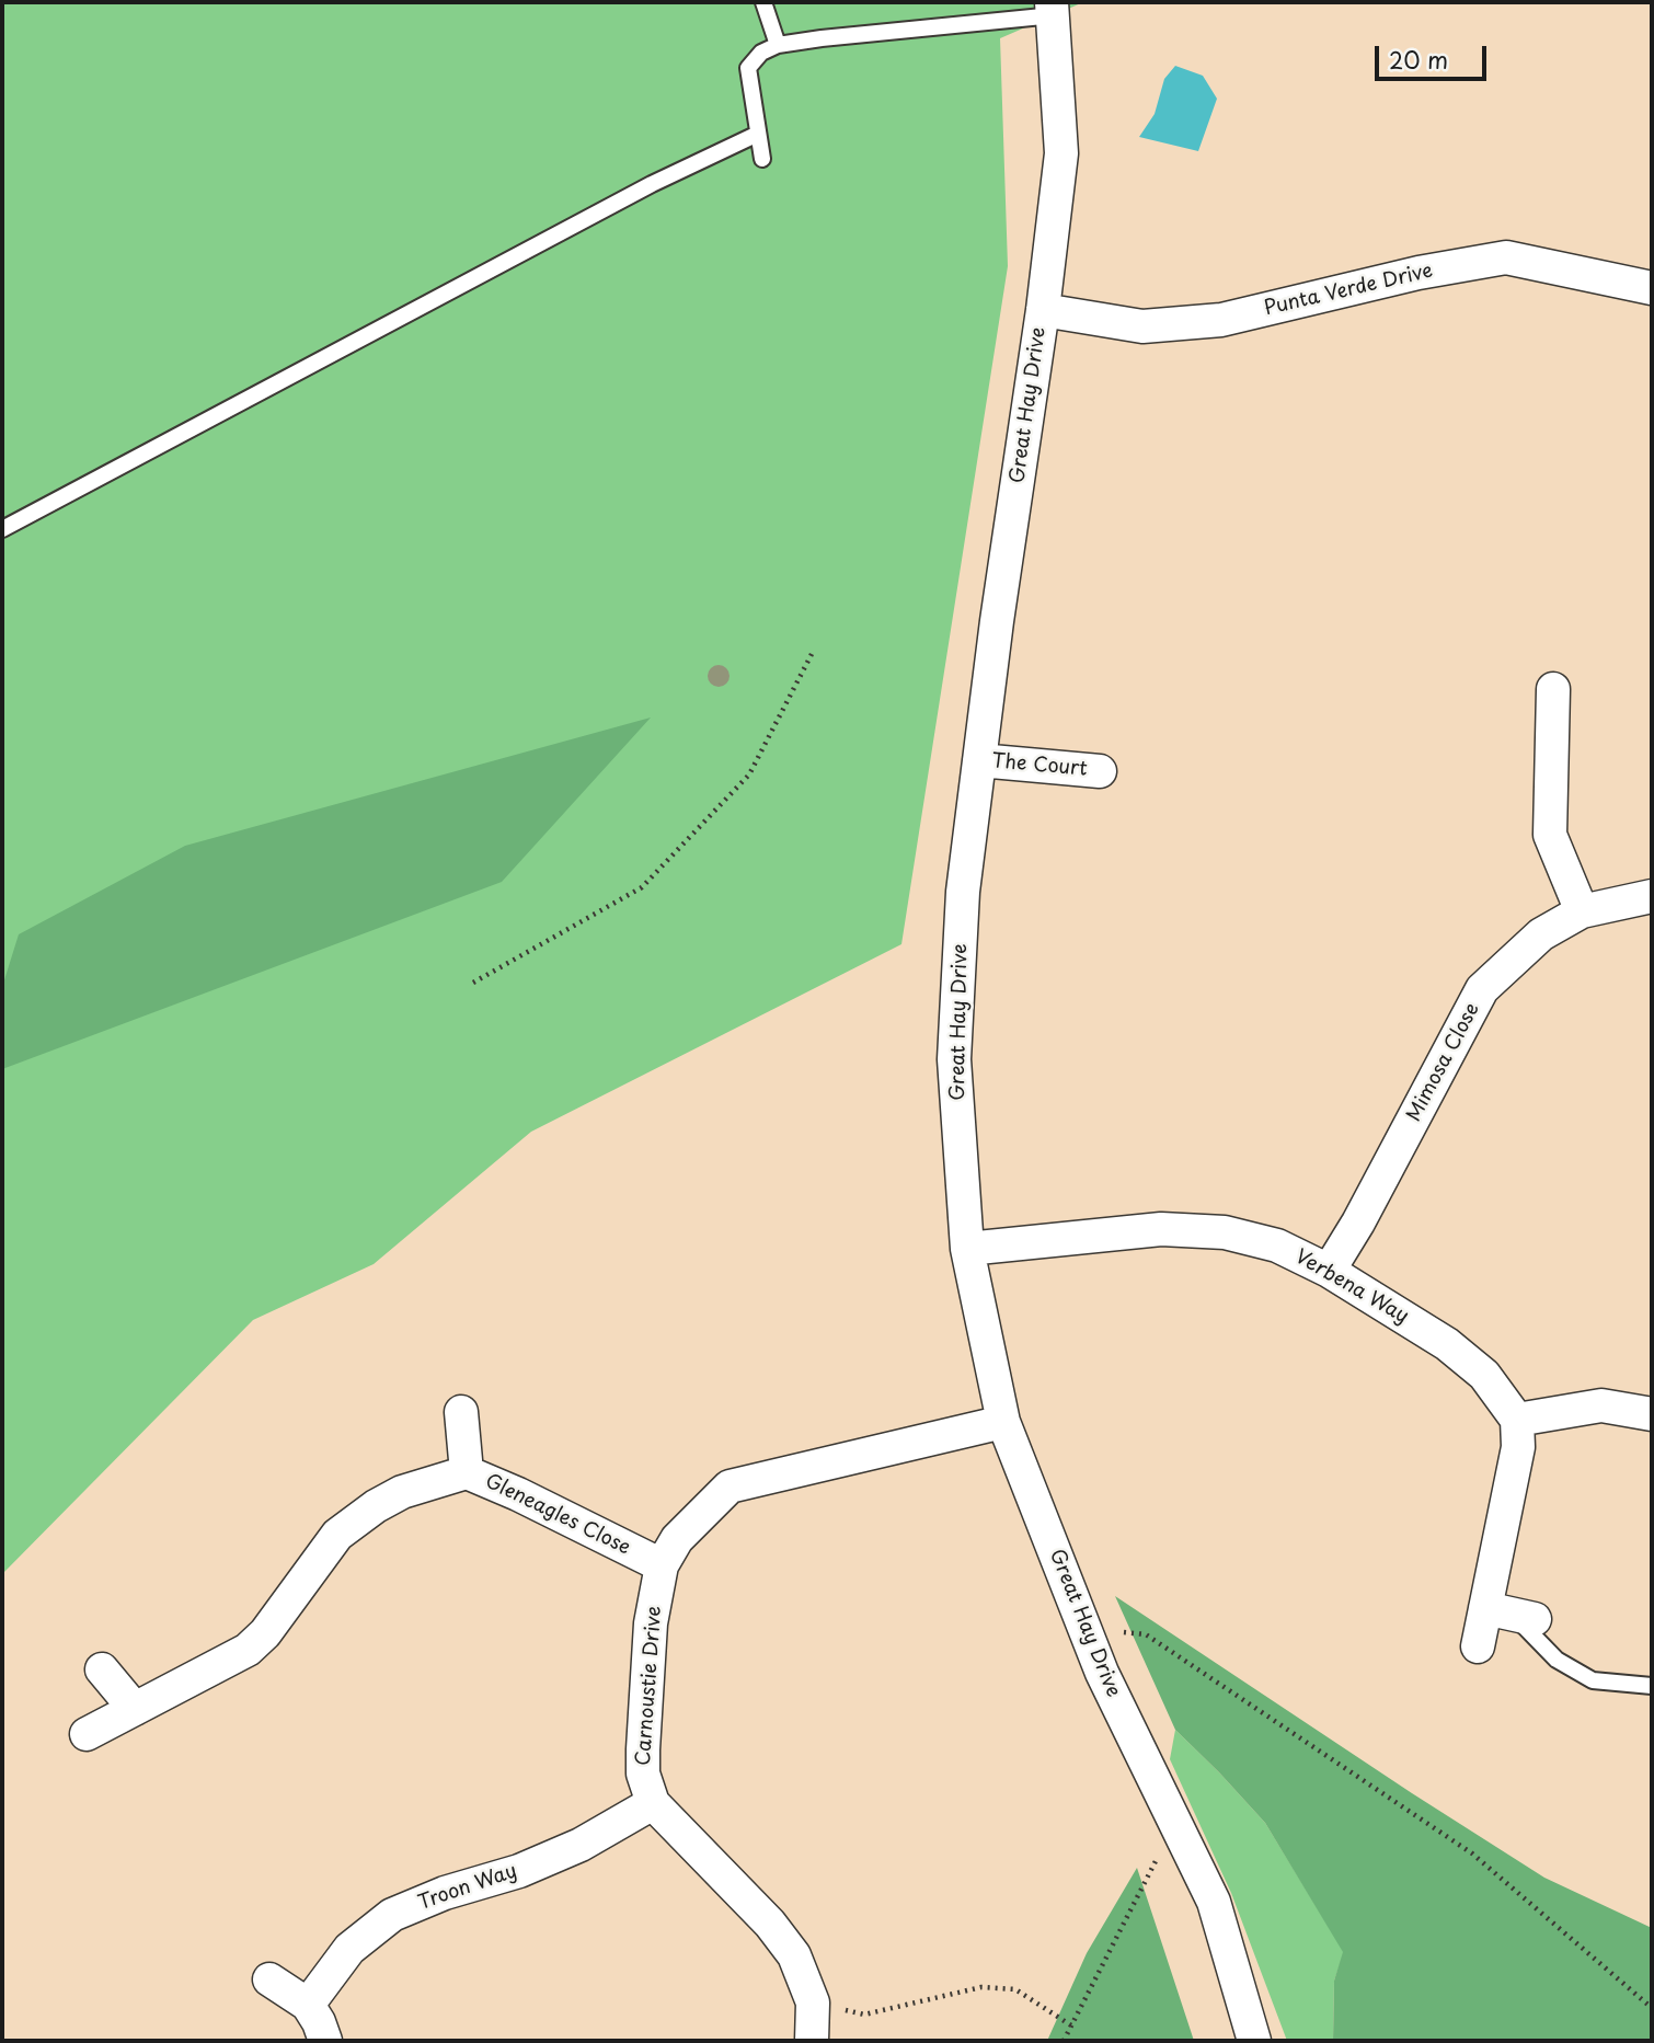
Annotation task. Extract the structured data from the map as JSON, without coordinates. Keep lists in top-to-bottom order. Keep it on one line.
{"streets":{"street":["Punta Verde Drive","Great Hay Drive","The Court","Mimosa Close","Verbena Way","Gleneagles Close","Carnoustie Drive","Troon Way"]},"crossings":[["Punta Verde Drive","Great Hay Drive"],["Great Hay Drive","The Court"],["Great Hay Drive","Verbena Way"],["Great Hay Drive","Carnoustie Drive"],["Mimosa Close","Verbena Way"],["Gleneagles Close","Carnoustie Drive"],["Carnoustie Drive","Troon Way"]],"scale_bar":"20 m"}
